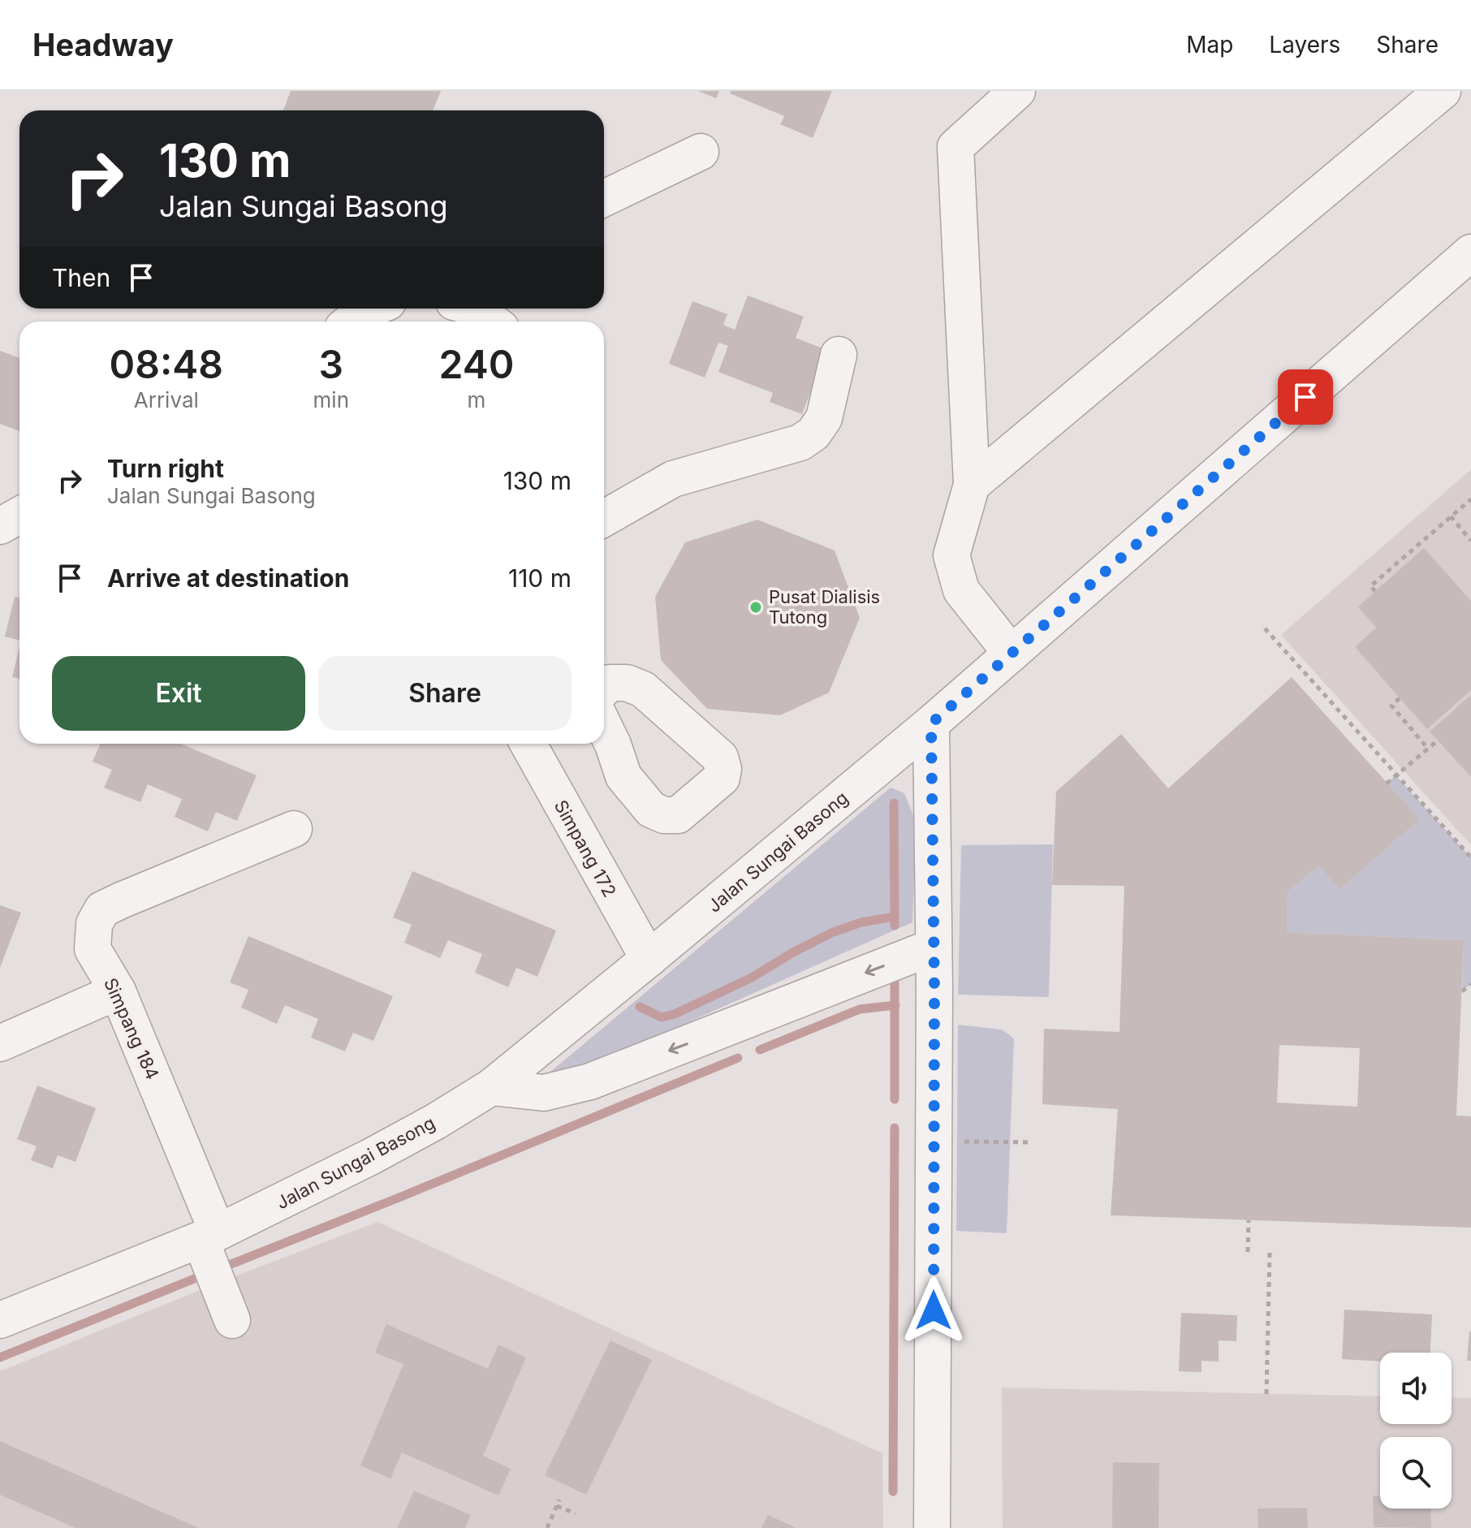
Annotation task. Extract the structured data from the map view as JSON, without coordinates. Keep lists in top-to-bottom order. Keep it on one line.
{"streets":{"street":["Simpang 172","Jalan Sungai Basong","Simpang 184"]},"crossings":[["Simpang 172","Jalan Sungai Basong"],["Jalan Sungai Basong","Simpang 184"]],"places":["Pusat Dialisis Tutong"],"page":{"header":"Headway","nav":["Map","Layers","Share"],"turn":["130 m","Jalan Sungai Basong"],"then":"Then","eta":["08:48","Arrival","3","min","240","m"],"list":[{"name":"Turn right","note":"Jalan Sungai Basong","value":"130 m"},{"name":"Arrive at destination","value":"110 m"}],"buttons":["Exit","Share"]}}
